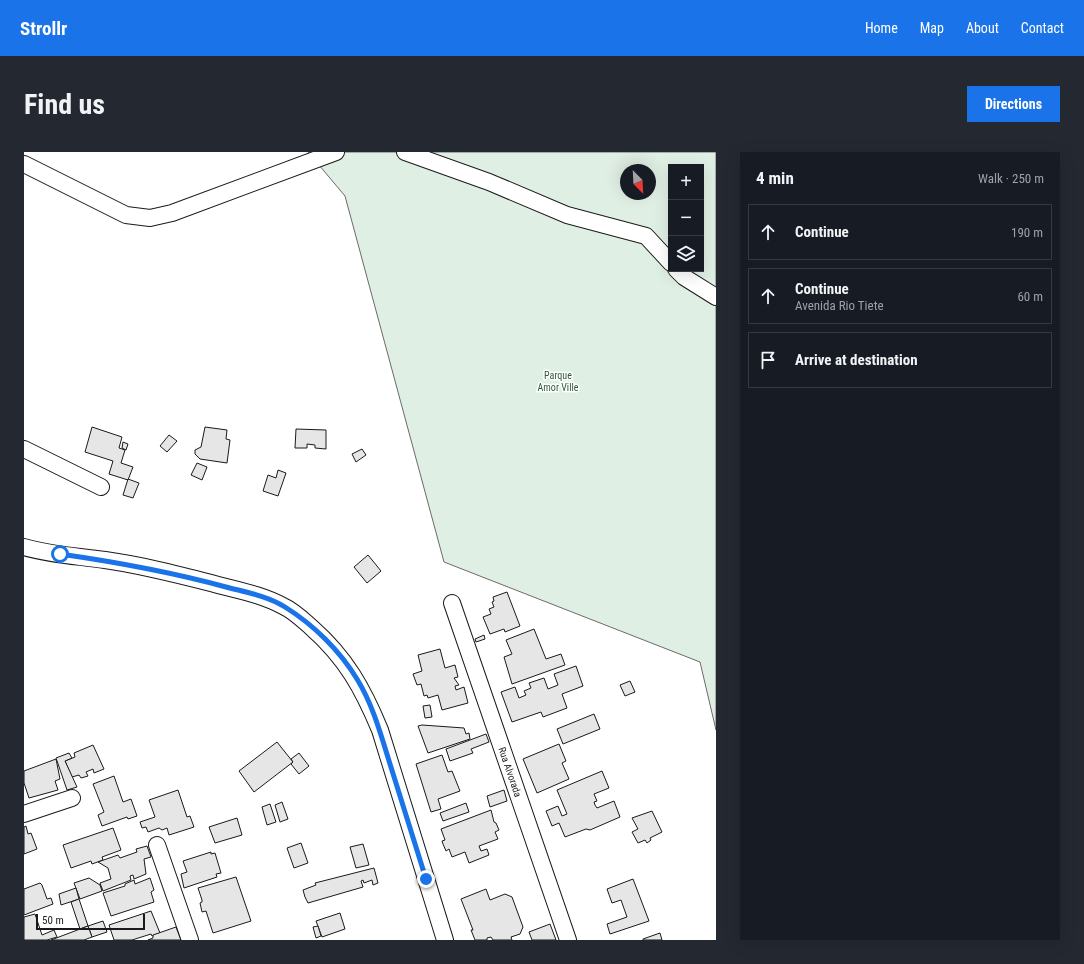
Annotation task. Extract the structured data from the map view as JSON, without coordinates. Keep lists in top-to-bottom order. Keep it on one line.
{"streets":{"street":["Rua Alvorada"]},"parks":["Parque Amor Ville"],"scale_bar":"50 m","north":"bottom right","page":{"header":"Strollr","nav":["Home","Map","About","Contact"],"buttons":"Directions","title":"Find us","heading":["4 min","Walk · 250 m"],"map_buttons":["+","−"],"list":[["Continue","190 m"],["Continue","Avenida Rio Tiete","60 m"],"Arrive at destination"],"scale":"50 m"}}
